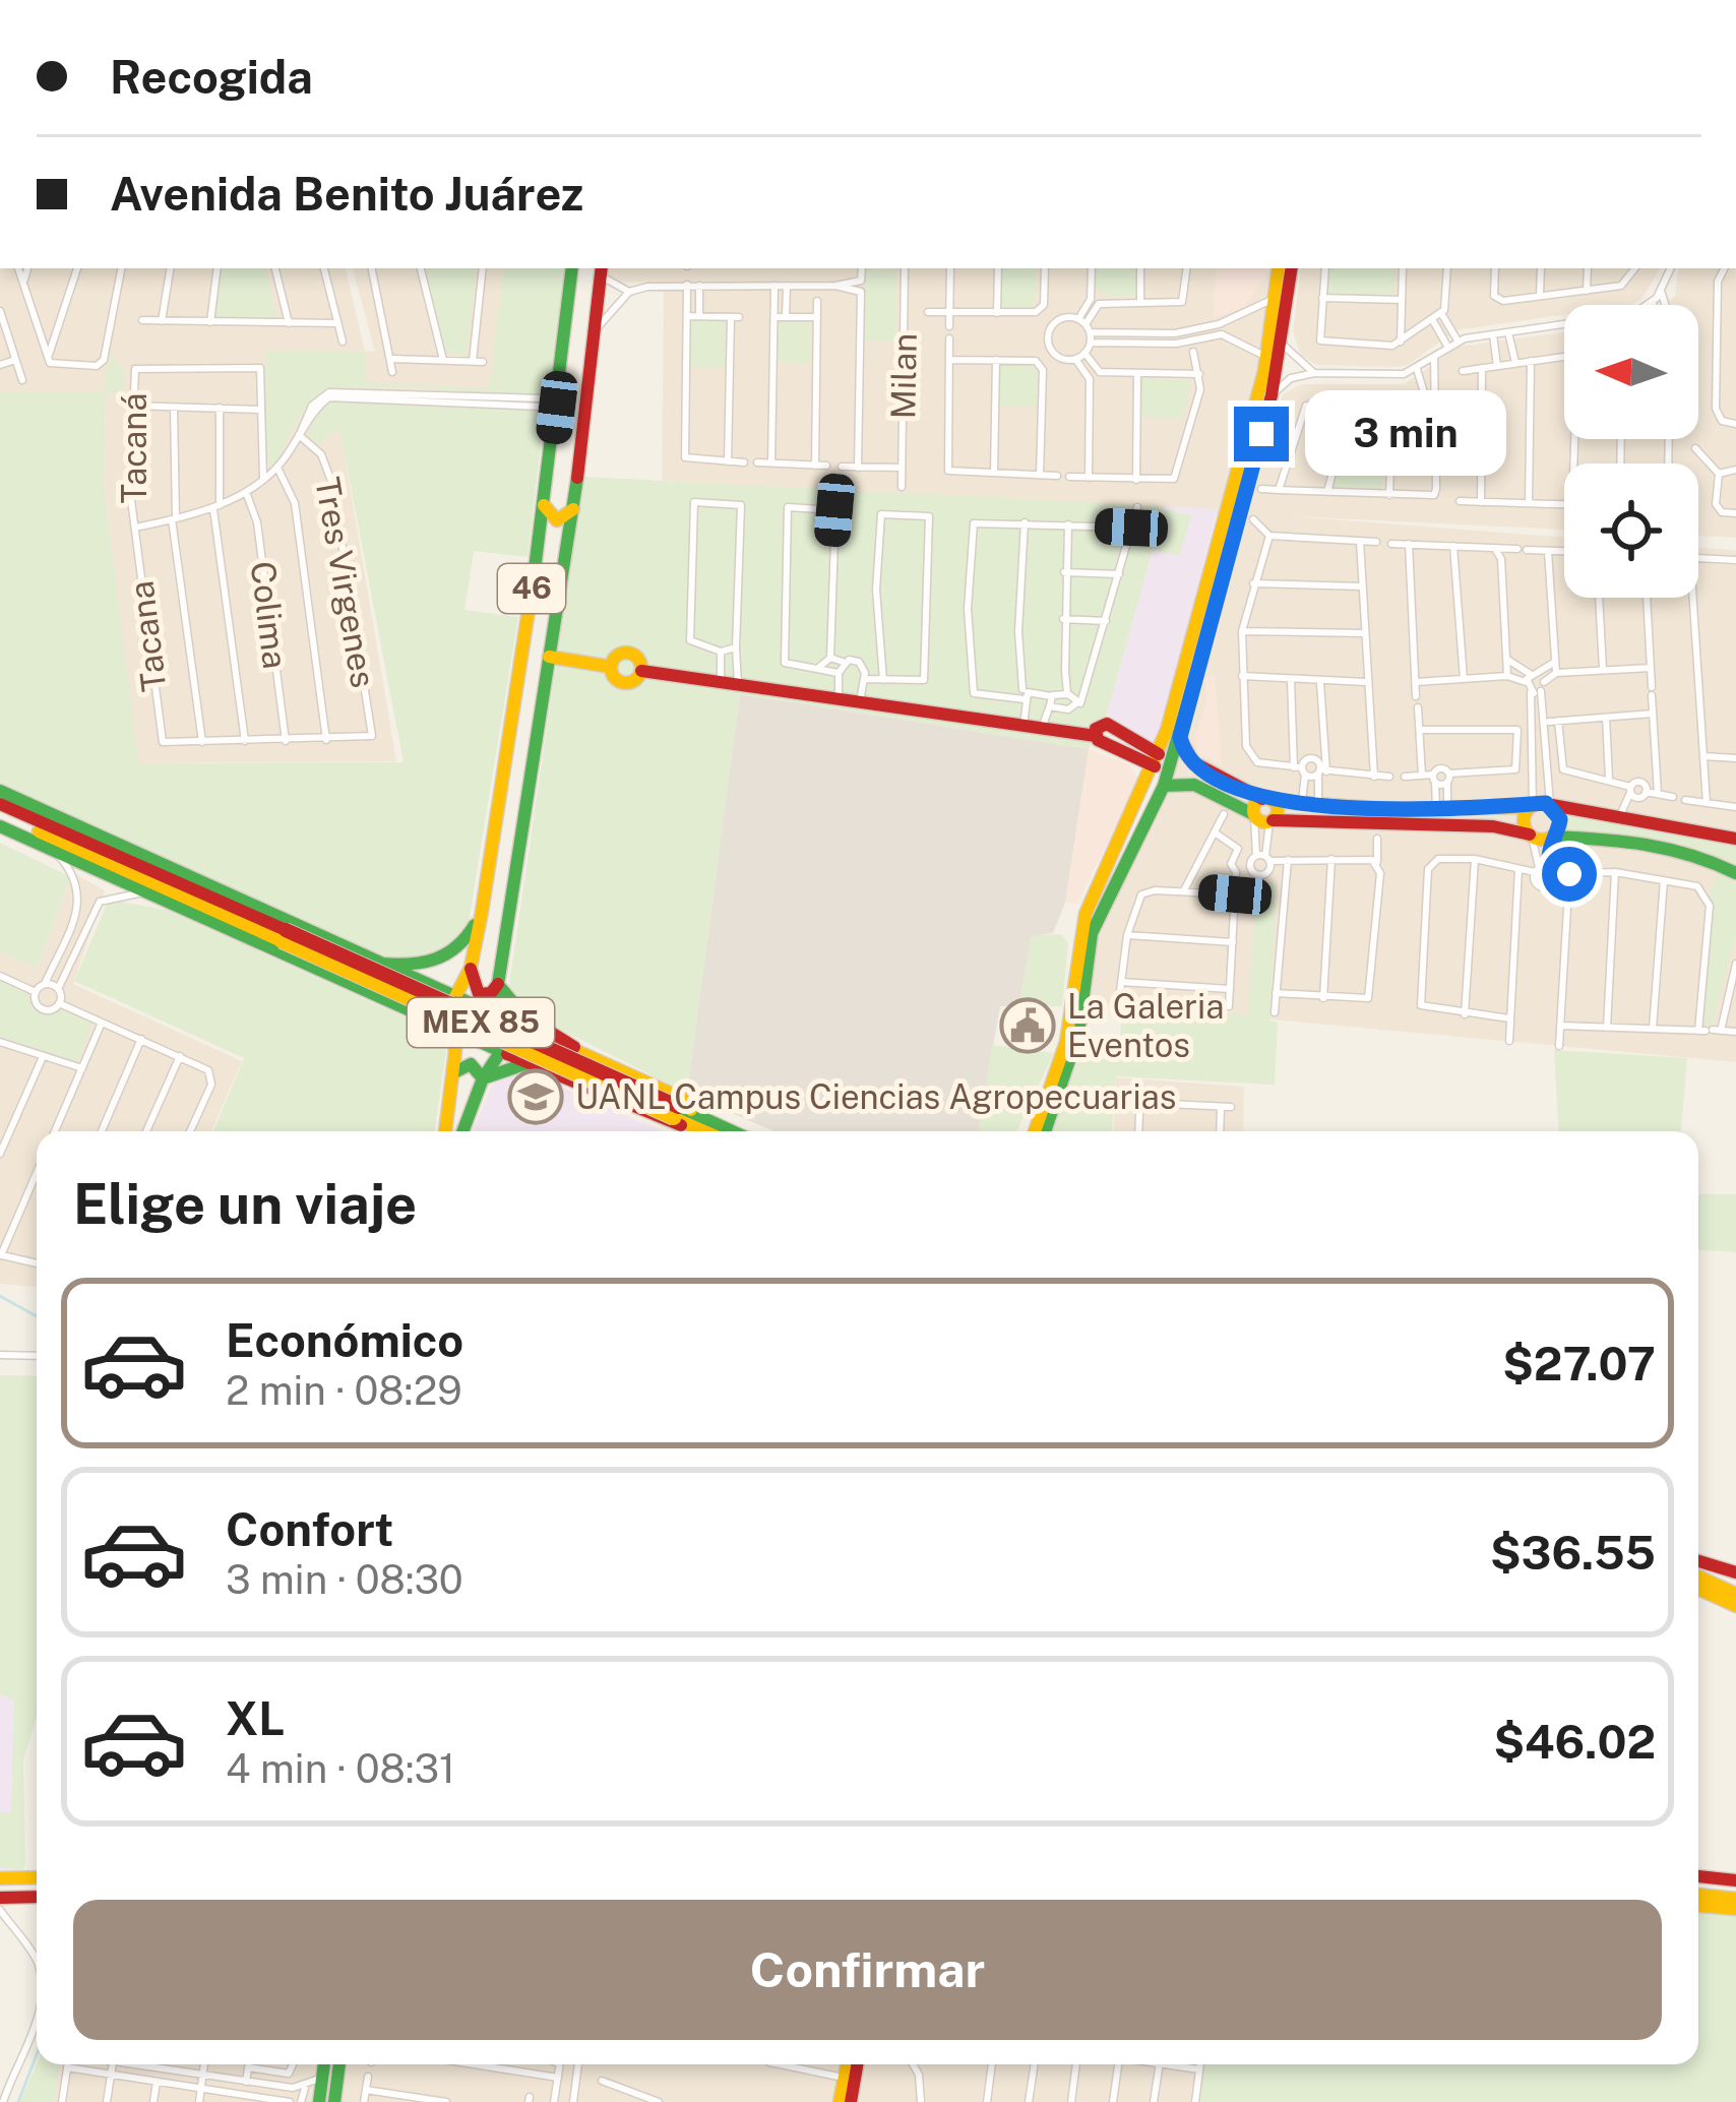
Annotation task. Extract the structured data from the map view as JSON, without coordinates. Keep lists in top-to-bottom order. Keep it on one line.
{"streets":{"main road":["46","MEX 85"],"street":["Milan","Tacaná","Tres Virgenes","Colima","Tacana"]},"crossings":[["Tacaná","Tacana"]],"places":{"public building":["La Galeria Eventos"],"school or university":["UANL Campus Ciencias Agropecuarias"]},"north":"left","page":{"banner":["Recogida","Avenida Benito Juárez"],"bubble":"3 min","heading":"Elige un viaje","list":[{"name":"Económico","note":"2 min · 08:29","value":"$27.07"},{"name":"Confort","note":"3 min · 08:30","value":"$36.55"},{"name":"XL","note":"4 min · 08:31","value":"$46.02"}],"buttons":"Confirmar"}}
